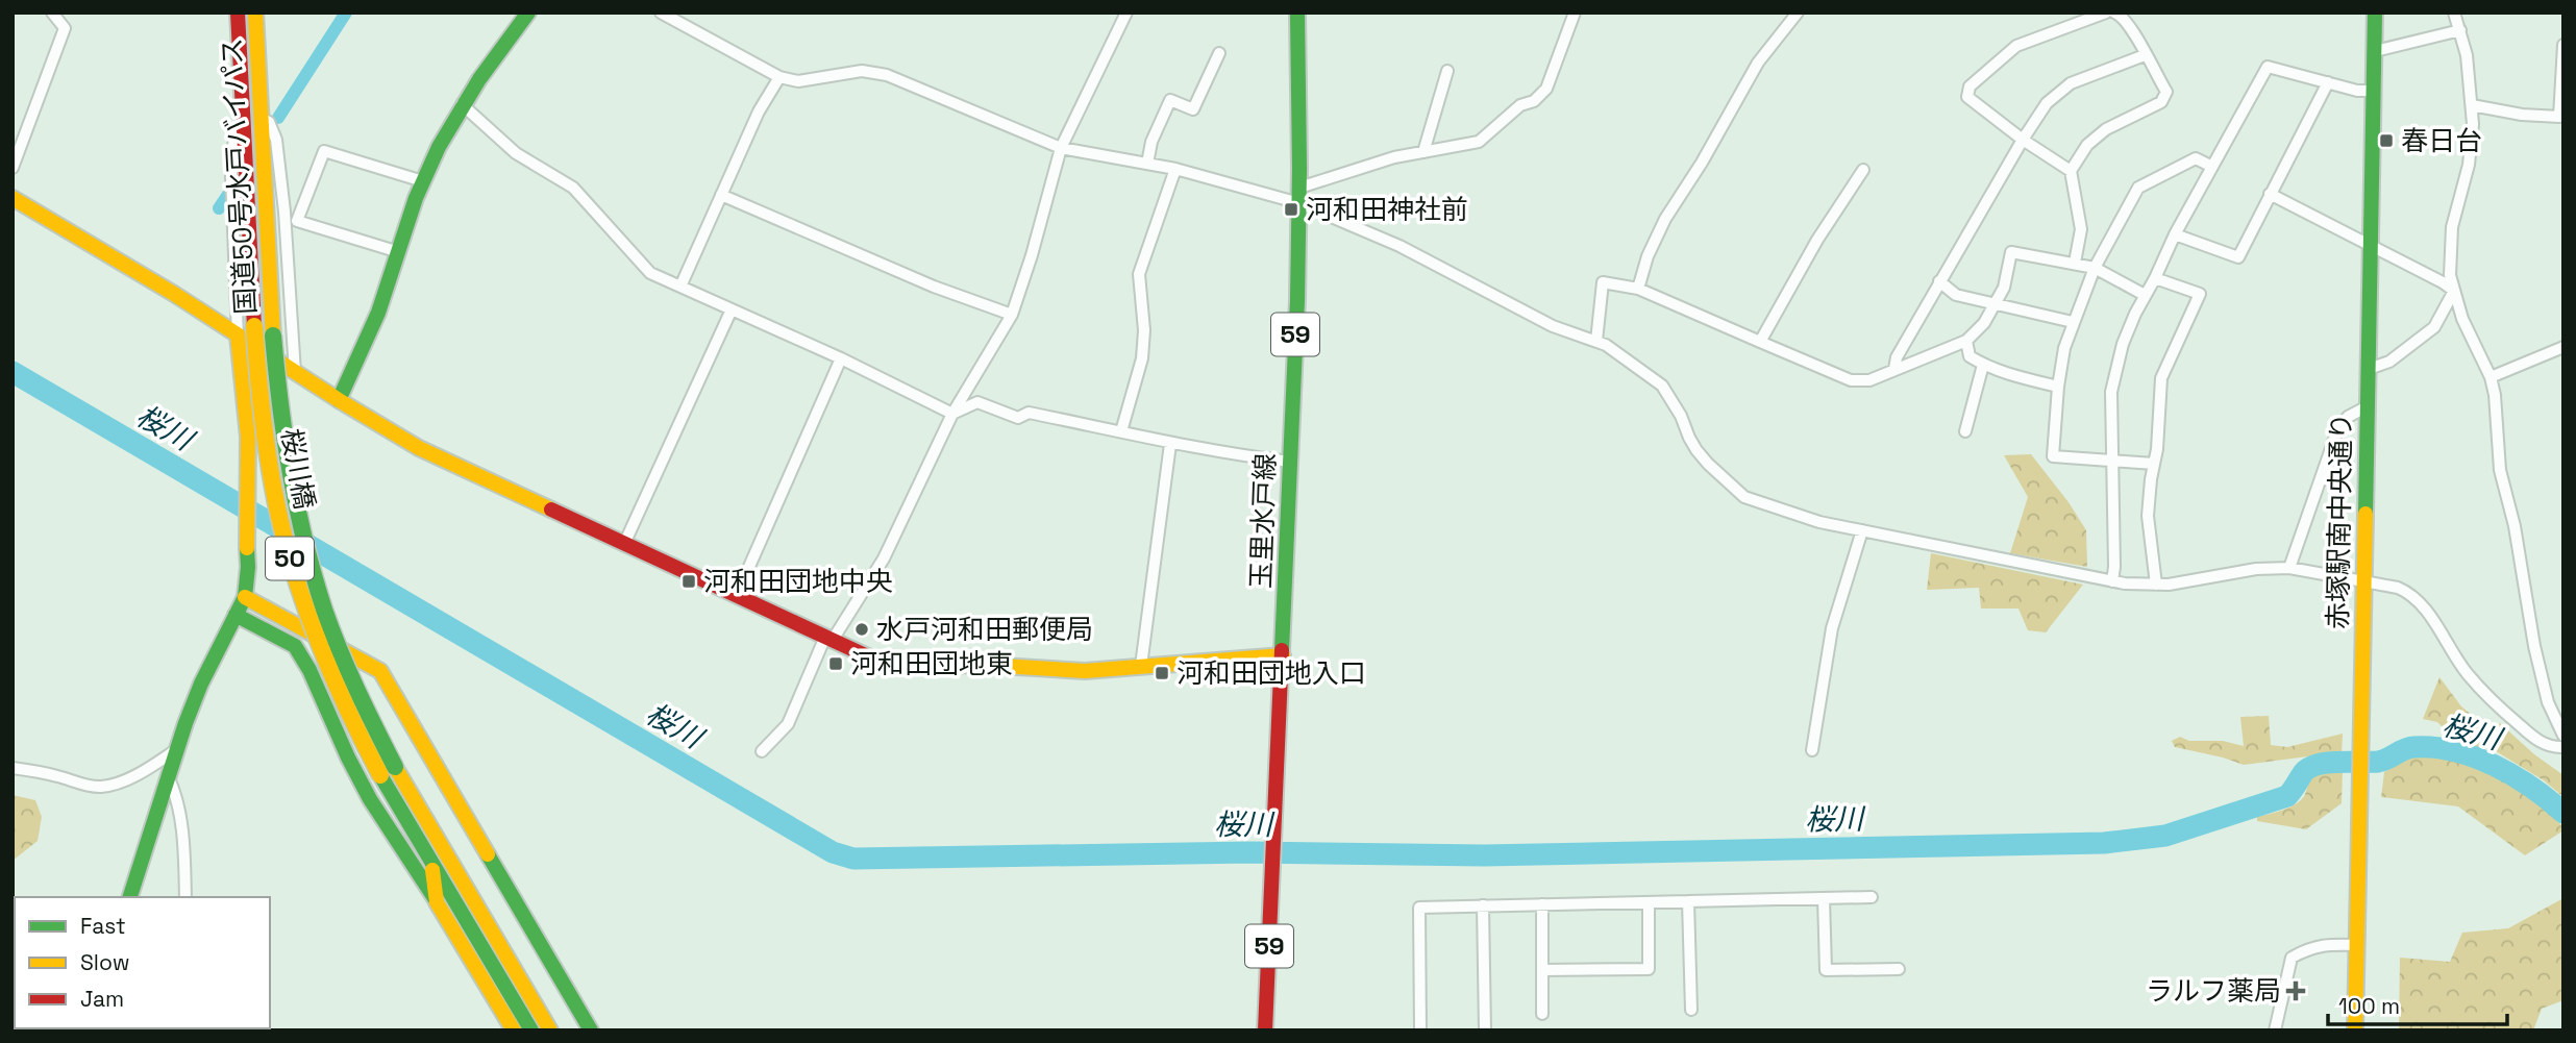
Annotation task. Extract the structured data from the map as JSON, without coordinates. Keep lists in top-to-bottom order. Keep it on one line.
{"streets":{"main road":["国道50号水戸バイパス","59","桜川橋","玉里水戸線","赤塚駅南中央通り","50"]},"crossings":[["国道50号水戸バイパス","桜川橋"],["桜川橋","50"]],"water":["桜川"],"places":{"transit":["春日台","河和田神社前","河和田団地中央","河和田団地東","河和田団地入口"],"other":["水戸河和田郵便局"],"health":["ラルフ薬局"]},"legend":["Fast","Slow","Jam"],"scale_bar":"100 m"}
